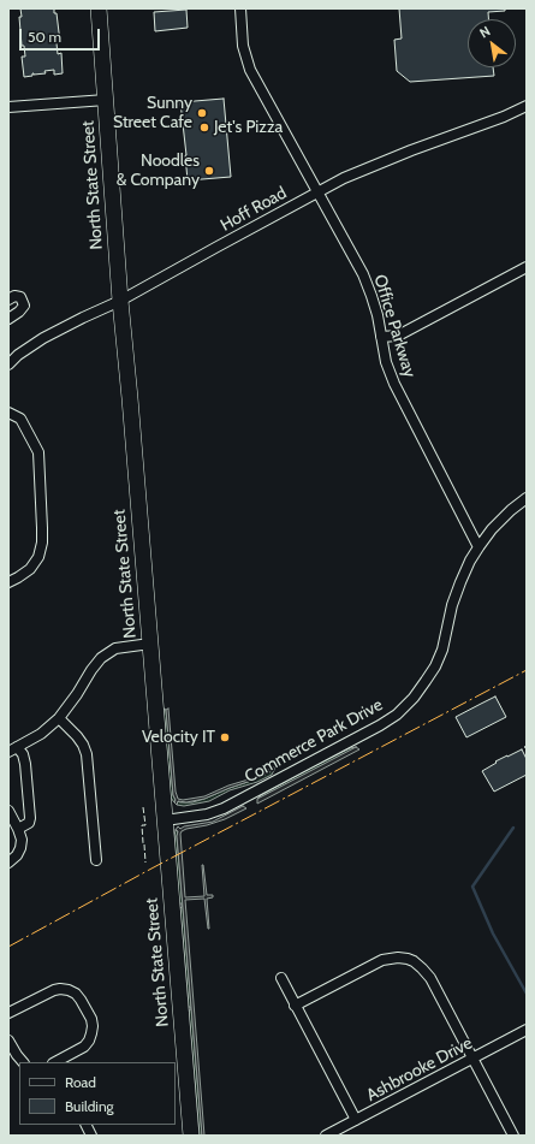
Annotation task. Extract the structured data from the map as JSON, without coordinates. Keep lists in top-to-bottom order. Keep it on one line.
{"streets":{"main road":["North State Street"],"street":["Hoff Road","Office Parkway","Commerce Park Drive","Ashbrooke Drive"]},"crossings":[["North State Street","Hoff Road"],["North State Street","Commerce Park Drive"],["Hoff Road","Office Parkway"],["Office Parkway","Commerce Park Drive"]],"places":["Sunny Street Cafe","Jet's Pizza","Noodles & Company","Velocity IT"],"legend":["Road","Building"],"scale_bar":"50 m","north":"top left"}
